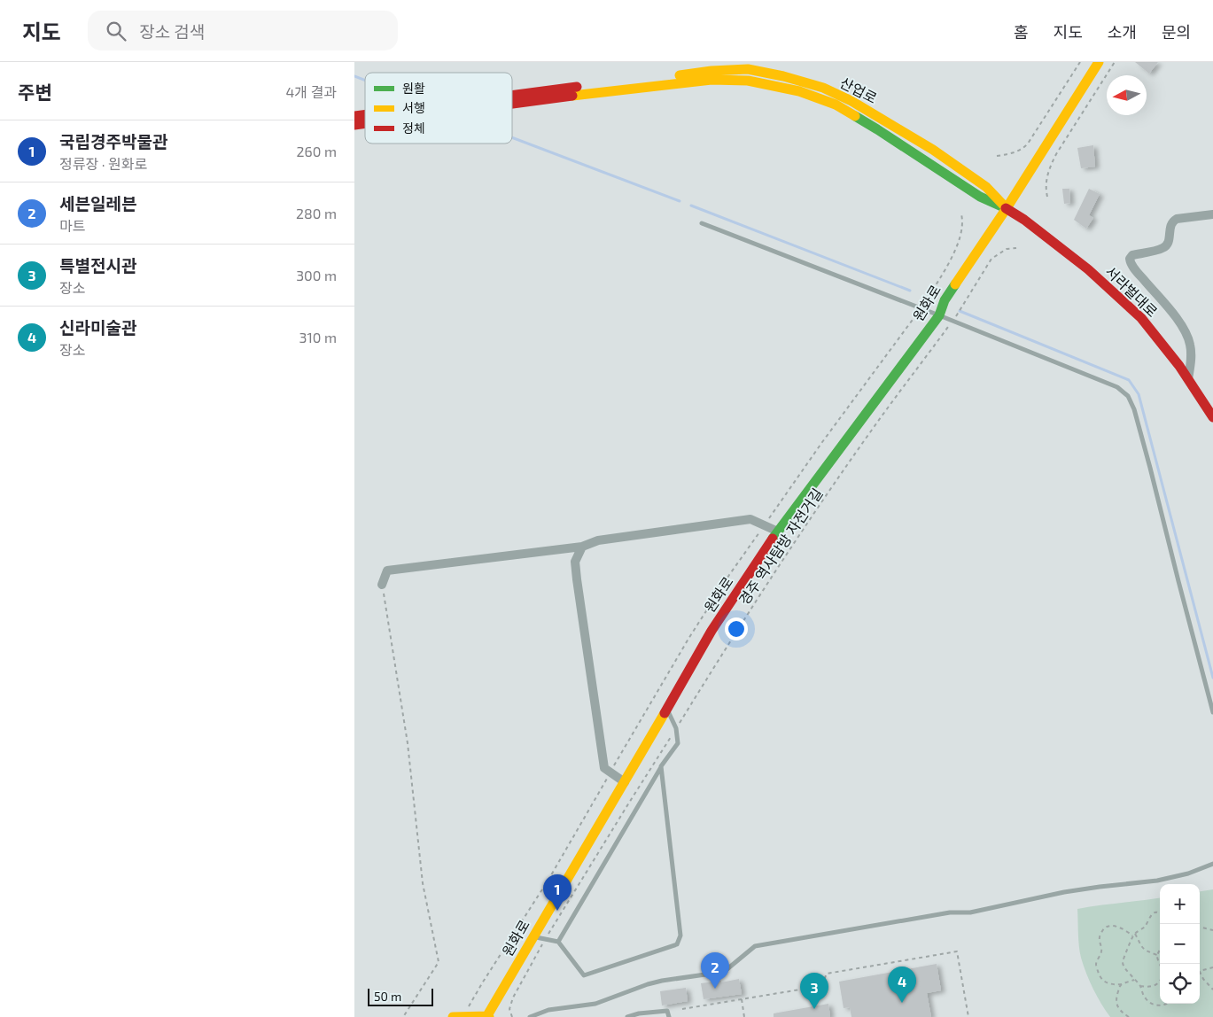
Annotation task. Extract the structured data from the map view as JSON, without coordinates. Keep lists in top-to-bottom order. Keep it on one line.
{"streets":{"street":["산업로","서라벌대로","원화로"],"path":["경주 역사탐방 자전거길"]},"crossings":[["산업로","서라벌대로"],["산업로","원화로"],["서라벌대로","원화로"]],"legend":["원활","서행","정체"],"scale_bar":"50 m","north":"left","page":{"header":"지도","search":"장소 검색","nav":["홈","지도","소개","문의"],"heading":["주변","4개 결과"],"list":[{"mark":"1","name":"국립경주박물관","note":"정류장 · 원화로","value":"260 m"},{"mark":"2","name":"세븐일레븐","note":"마트","value":"280 m"},{"mark":"3","name":"특별전시관","note":"장소","value":"300 m"},{"mark":"4","name":"신라미술관","note":"장소","value":"310 m"}],"pins":["1","2","4","3"],"map_buttons":["+","−"],"scale":"50 m"}}
